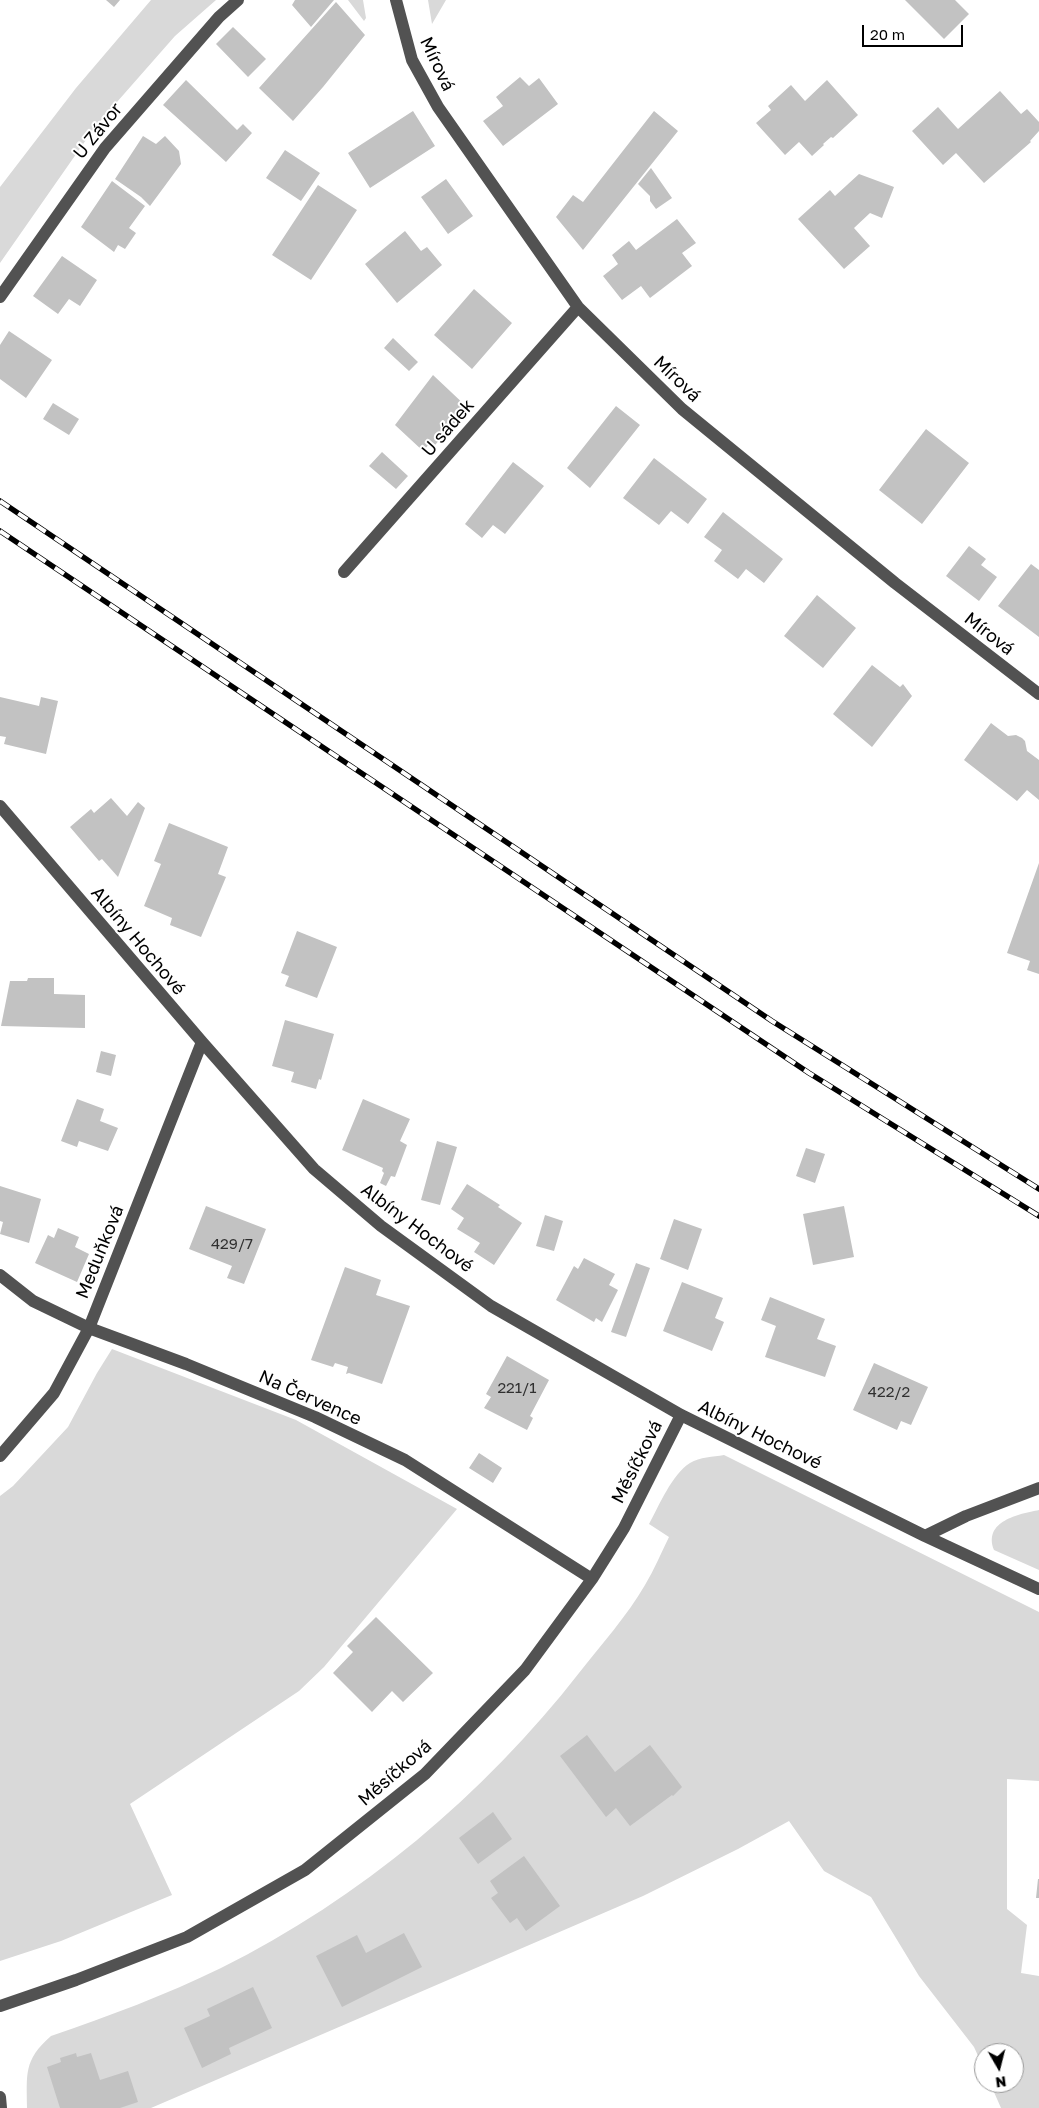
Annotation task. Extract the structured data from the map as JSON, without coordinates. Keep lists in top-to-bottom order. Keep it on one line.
{"streets":{"street":["Mírová","U Závor","U sádek","Albíny Hochové","Meduňková","Na Července","Měsíčková"]},"crossings":[["Mírová","U sádek"],["Albíny Hochové","Meduňková"],["Albíny Hochové","Měsíčková"],["Meduňková","Na Července"],["Na Července","Měsíčková"]],"house_numbers":["429/7","221/1","422/2"],"scale_bar":"20 m","north":"bottom"}
